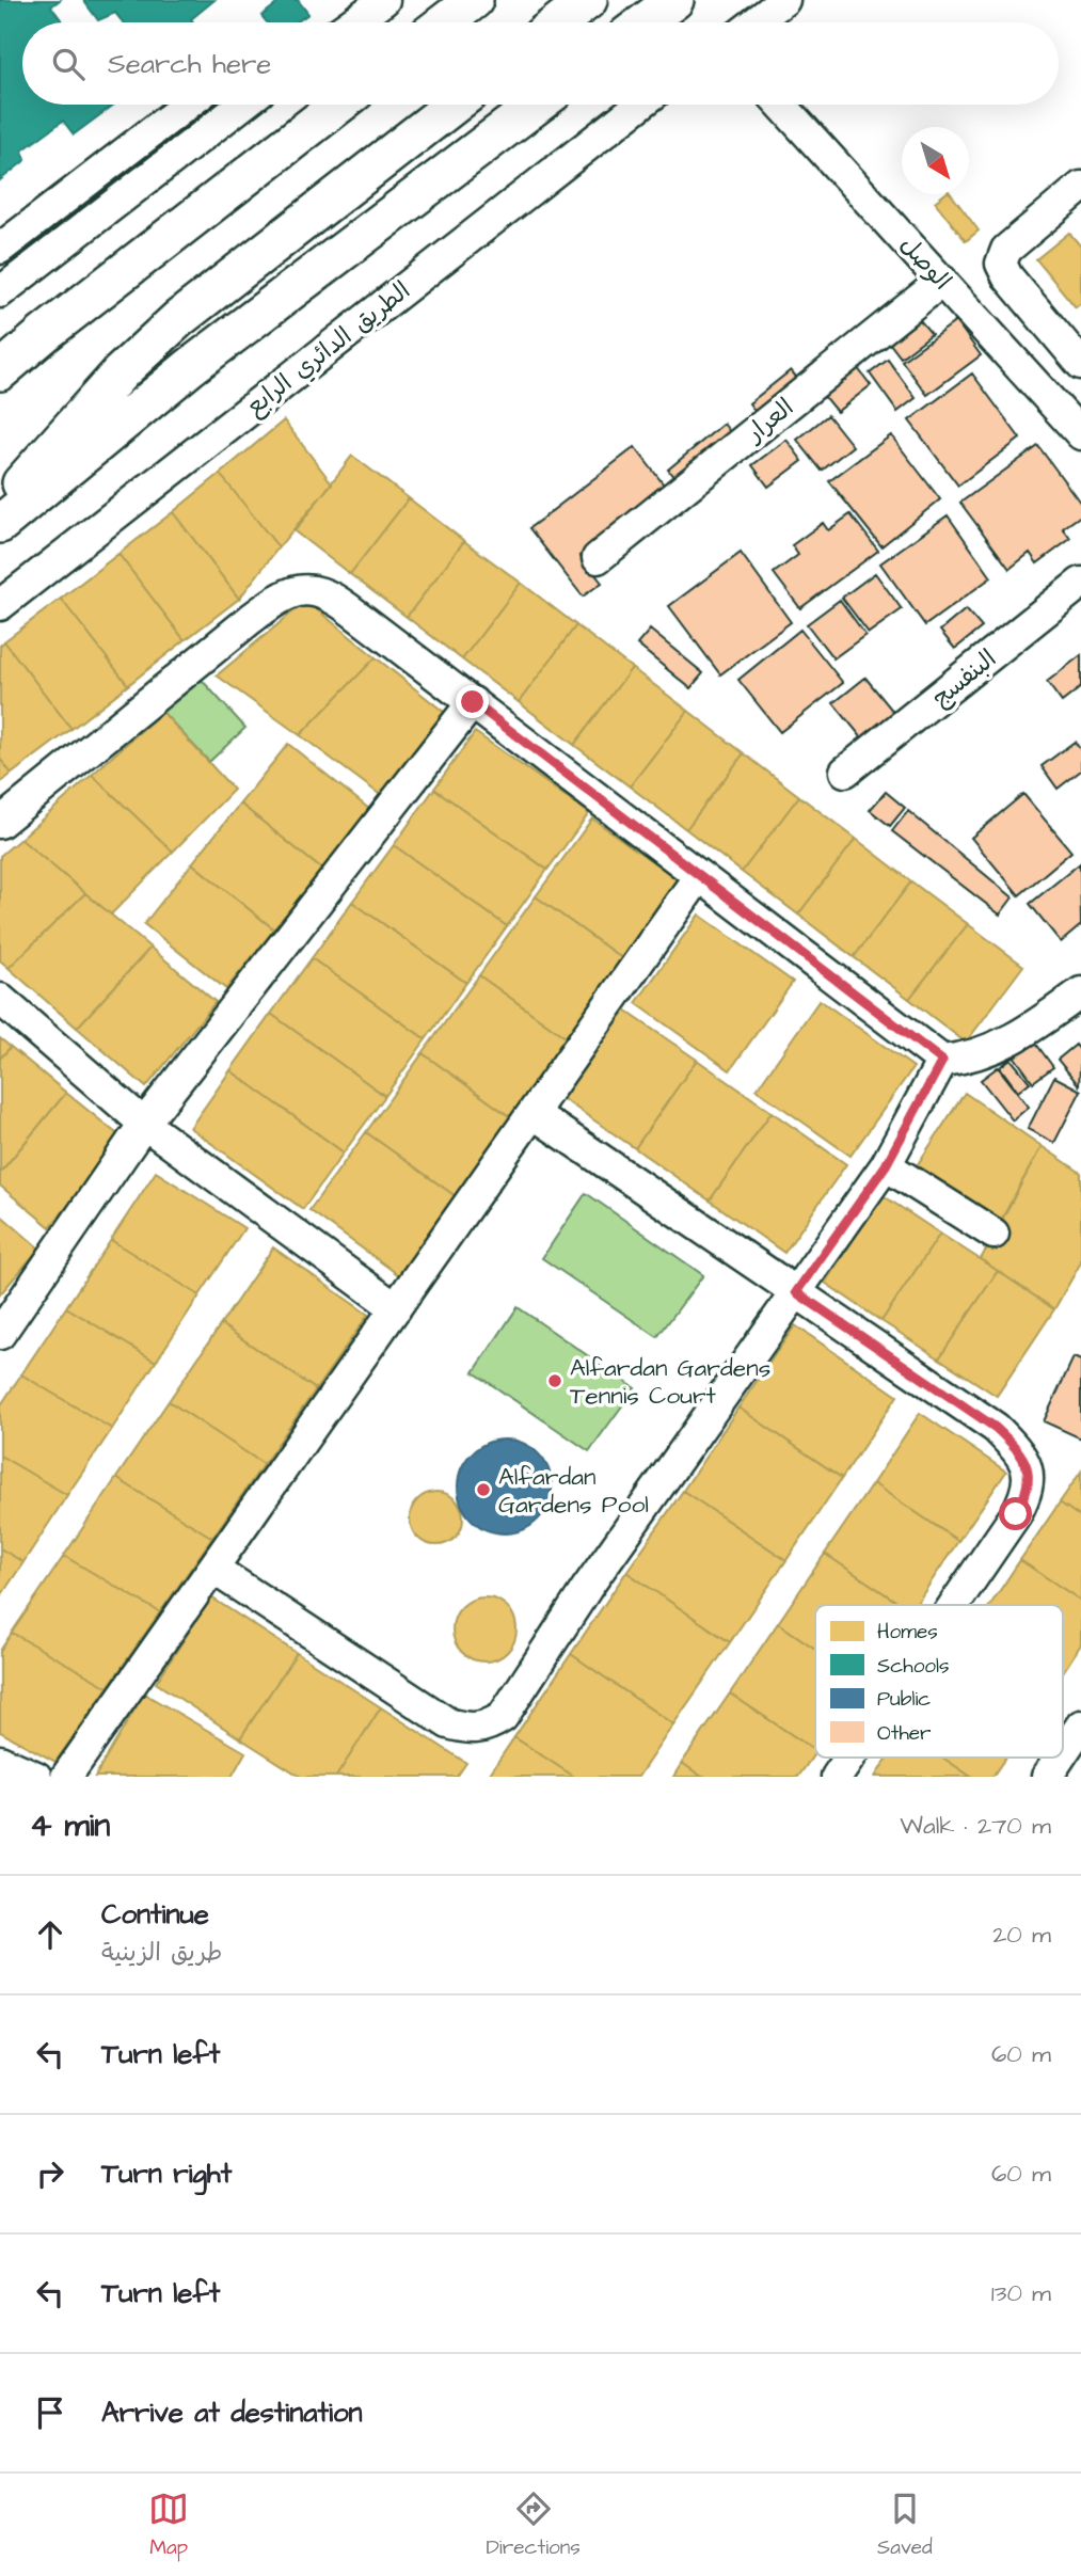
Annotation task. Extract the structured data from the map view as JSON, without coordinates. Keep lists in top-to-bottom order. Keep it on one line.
{"streets":{"street":["الوصل","الطريق الدائري الرابع","العرار","البنفسج"]},"crossings":[["الوصل","العرار"]],"places":["Alfardan Gardens Tennis Court","Alfardan Gardens Pool"],"legend":["Homes","Schools","Public","Other"],"north":"bottom right","page":{"search":"Search here","heading":["4 min","Walk · 270 m"],"list":[["Continue","طريق الزينية","20 m"],["Turn left","60 m"],["Turn right","60 m"],["Turn left","130 m"],"Arrive at destination"],"nav":["Map","Directions","Saved"]}}
